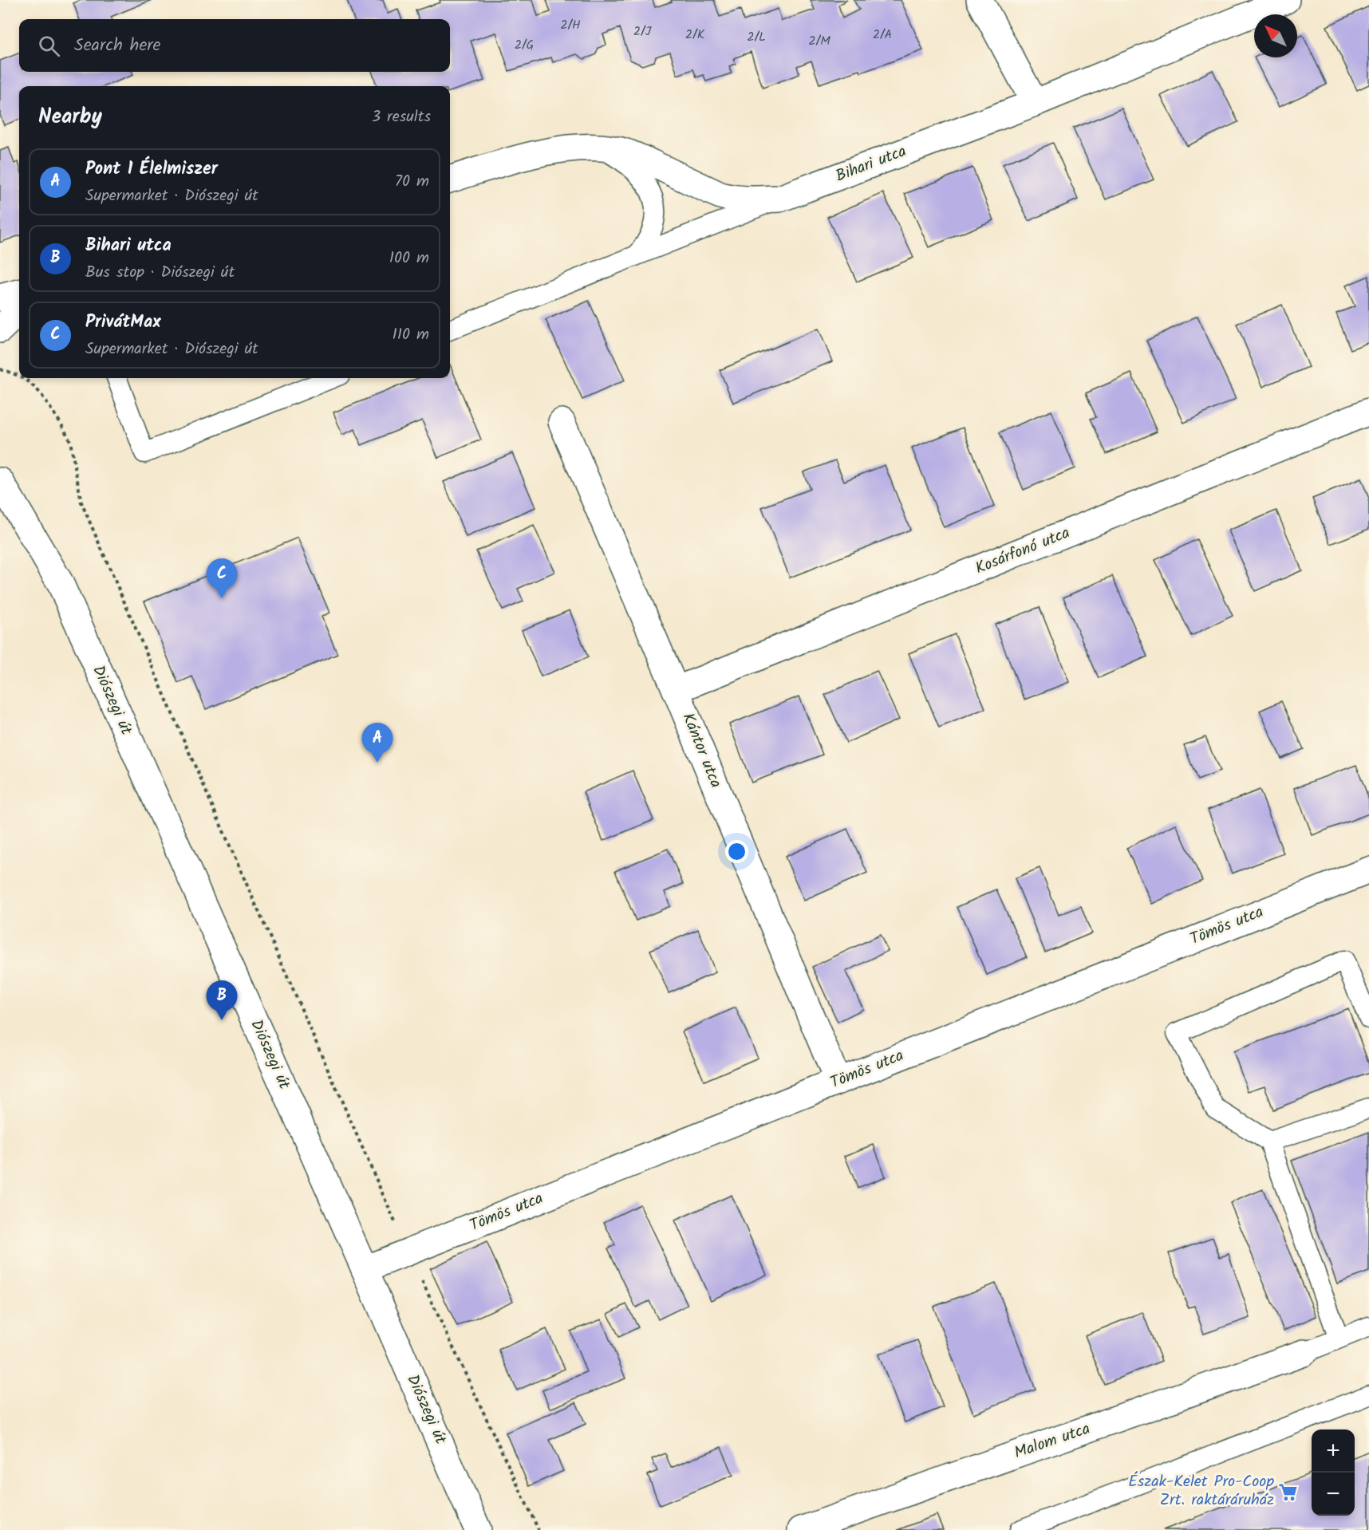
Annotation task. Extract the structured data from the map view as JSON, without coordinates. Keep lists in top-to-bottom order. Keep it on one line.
{"streets":{"street":["Bihari utca","Kosárfonó utca","Diószegi út","Kántor utca","Tömös utca","Malom utca"]},"crossings":[["Kosárfonó utca","Kántor utca"],["Diószegi út","Tömös utca"],["Kántor utca","Tömös utca"]],"places":{"supermarket":["Észak-Kelet Pro-Coop Zrt. raktáráruház"]},"house_numbers":["2/H","2/J","2/K","2/A","2/L","2/M","2/G"],"north":"top left","page":{"search":"Search here","heading":["Nearby","3 results"],"list":[{"mark":"A","name":"Pont 1 Élelmiszer","note":"Supermarket · Diószegi út","value":"70 m"},{"mark":"B","name":"Bihari utca","note":"Bus stop · Diószegi út","value":"100 m"},{"mark":"C","name":"PrivátMax","note":"Supermarket · Diószegi út","value":"110 m"}],"pins":["C","A","B"],"map_buttons":["+","−"]}}
